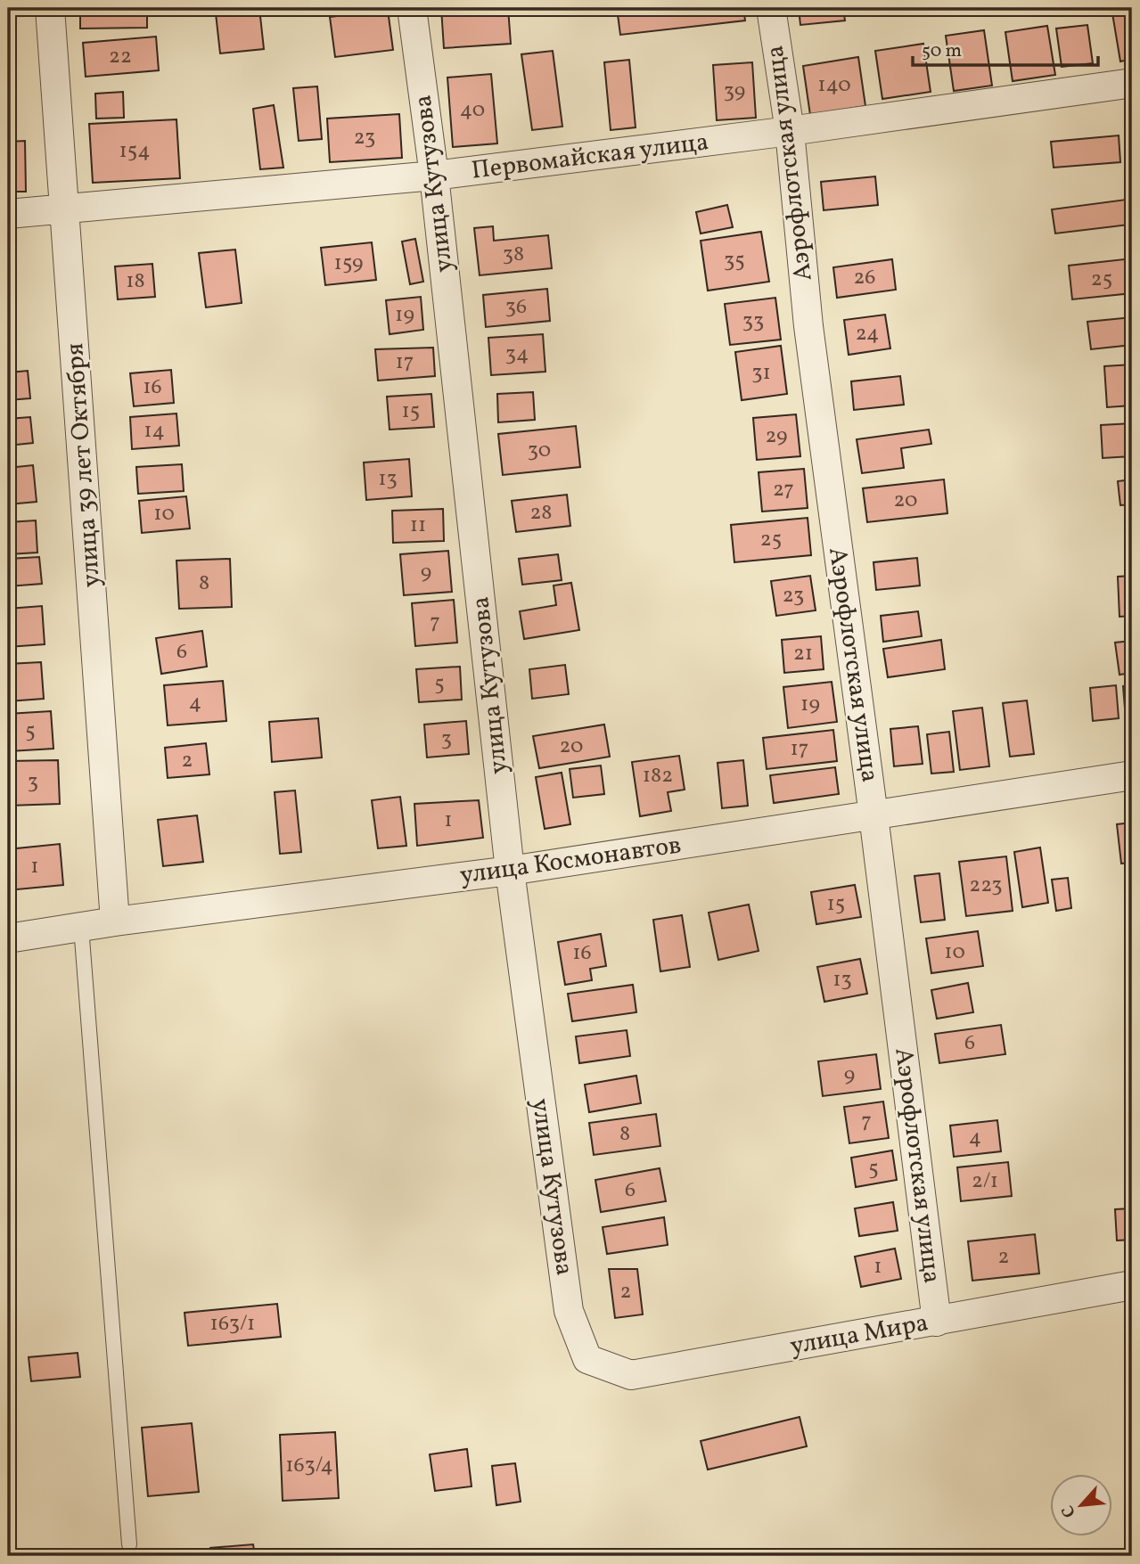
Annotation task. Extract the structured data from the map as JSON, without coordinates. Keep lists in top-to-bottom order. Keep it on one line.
{"streets":{"street":["Первомайская улица","Аэрофлотская улица","улица Кутузова","улица 39 лет Октября","улица Космонавтов","улица Мира"]},"crossings":[["Первомайская улица","Аэрофлотская улица"],["Первомайская улица","улица Кутузова"],["Первомайская улица","улица 39 лет Октября"],["Аэрофлотская улица","улица Космонавтов"],["Аэрофлотская улица","улица Мира"],["улица Кутузова","улица Космонавтов"],["улица Кутузова","улица Мира"],["улица 39 лет Октября","улица Космонавтов"]],"house_numbers":["22","140","39","40","23","154","38","35","159","26","25","18","36","19","33","24","34","17","31","16","15","14","29","30","13","27","20","28","10","11","25","9","8","23","7","6","21","5","4","19","5","3","20","17","2","182","3","1","1","223","15","10","16","13","6","9","7","8","4","5","2/1","6","2","1","2","163/1","163/4"],"scale_bar":"50 m","north":"bottom left"}
